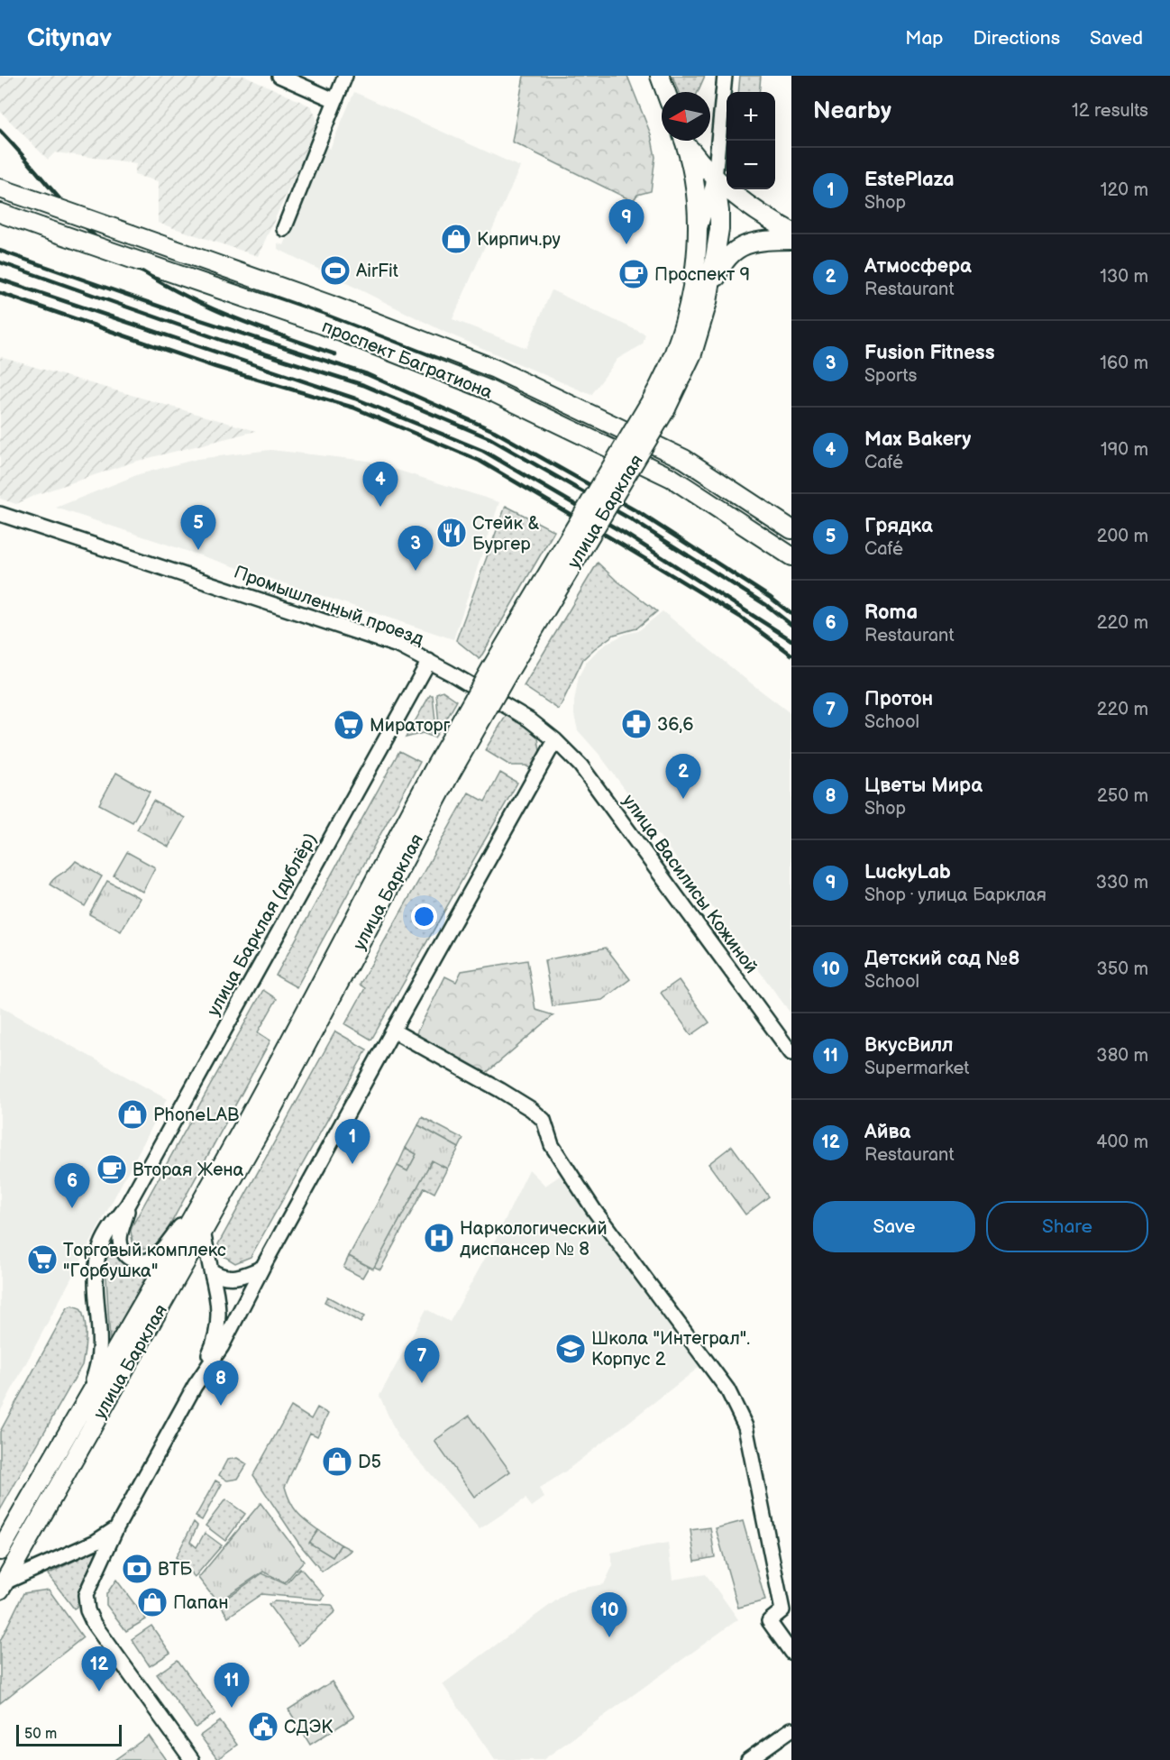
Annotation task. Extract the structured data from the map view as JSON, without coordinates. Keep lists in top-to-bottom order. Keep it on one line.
{"streets":{"main road":["проспект Багратиона","улица Барклая"],"street":["Промышленный проезд","улица Василисы Кожиной","улица Барклая (дублёр)"]},"crossings":[["улица Барклая","улица Барклая (дублёр)"],["Промышленный проезд","улица Василисы Кожиной"],["Промышленный проезд","улица Барклая (дублёр)"]],"places":{"shop":["Кирпич.ру","PhoneLAB","D5","Папан"],"sports":["AirFit"],"cafe":["Проспект 9","Вторая Жена"],"restaurant":["Стейк & Бургер"],"pharmacy":["36,6"],"supermarket":["Мираторг","Торговый комплекс \"Горбушка\""],"hospital":["Наркологический диспансер № 8"],"school or university":["Школа \"Интеграл\". Корпус 2"],"bank":["ВТБ"],"public building":["СДЭК"]},"scale_bar":"50 m","north":"left","page":{"header":"Citynav","nav":["Map","Directions","Saved"],"heading":["Nearby","12 results"],"map_buttons":["+","−"],"list":[{"mark":"1","name":"EstePlaza","note":"Shop","value":"120 m"},{"mark":"2","name":"Атмосфера","note":"Restaurant","value":"130 m"},{"mark":"3","name":"Fusion Fitness","note":"Sports","value":"160 m"},{"mark":"4","name":"Max Bakery","note":"Café","value":"190 m"},{"mark":"5","name":"Грядка","note":"Café","value":"200 m"},{"mark":"6","name":"Roma","note":"Restaurant","value":"220 m"},{"mark":"7","name":"Протон","note":"School","value":"220 m"},{"mark":"8","name":"Цветы Мира","note":"Shop","value":"250 m"},{"mark":"9","name":"LuckyLab","note":"Shop · улица Барклая","value":"330 m"},{"mark":"10","name":"Детский сад №8","note":"School","value":"350 m"},{"mark":"11","name":"ВкусВилл","note":"Supermarket","value":"380 m"},{"mark":"12","name":"Айва","note":"Restaurant","value":"400 m"}],"pins":["9","4","5","3","2","1","6","7","8","10","12","11"],"buttons":["Save","Share"],"scale":"50 m"}}
